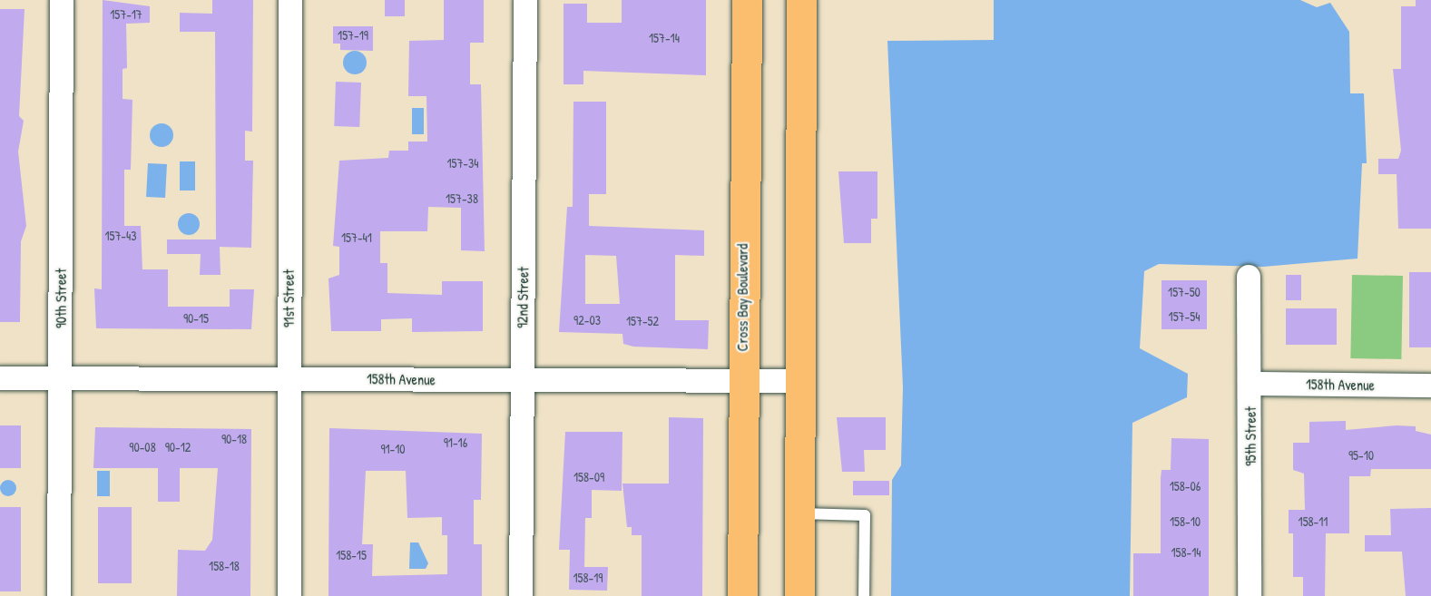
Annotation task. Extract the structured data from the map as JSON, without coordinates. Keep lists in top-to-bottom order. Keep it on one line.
{"streets":{"main road":["Cross Bay Boulevard"],"street":["92nd Street","90th Street","91st Street","158th Avenue","95th Street"]},"crossings":[["92nd Street","158th Avenue"],["Cross Bay Boulevard","158th Avenue"],["90th Street","158th Avenue"],["91st Street","158th Avenue"],["158th Avenue","95th Street"]],"house_numbers":["157-17","157-19","157-14","157-34","157-38","157-43","157-41","157-50","157-54","90-15","92-03","157-52","90-18","91-16","90-08","90-12","91-10","95-10","158-09","158-06","158-10","158-11","158-14","158-15","158-18","158-19"]}
